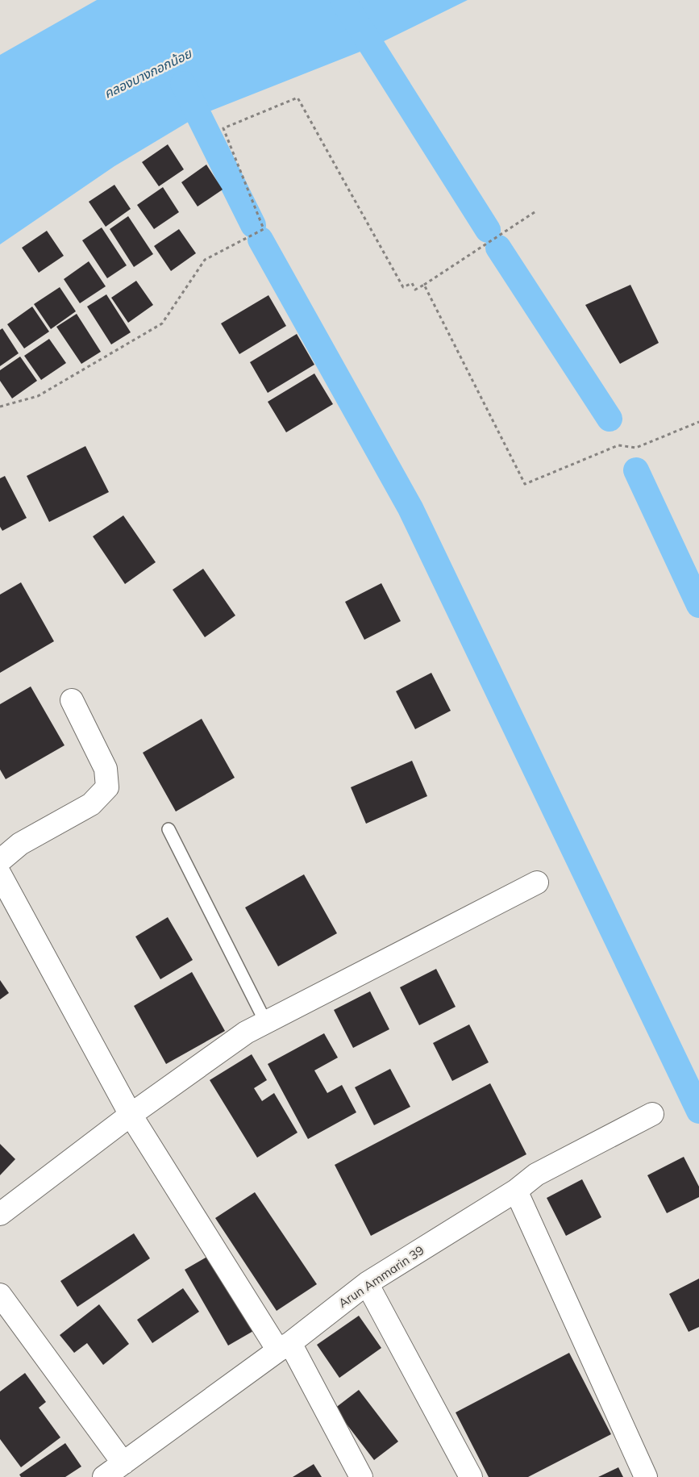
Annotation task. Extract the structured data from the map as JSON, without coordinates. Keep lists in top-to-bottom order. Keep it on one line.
{"streets":{"street":["Arun Ammarin 39"]},"water":["คลองบางกอกน้อย"]}
